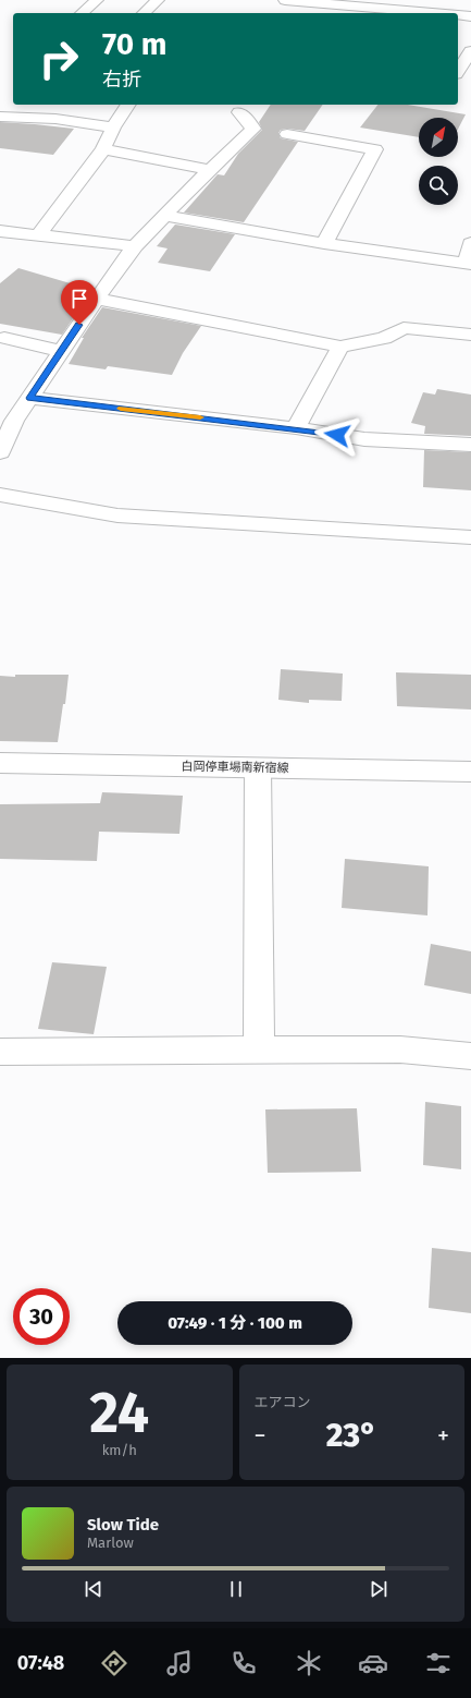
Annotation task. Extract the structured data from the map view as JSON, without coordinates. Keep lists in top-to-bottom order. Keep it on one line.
{"streets":{"street":["白岡停車場南新宿線"]},"north":"top right","page":{"turn":["70 m","右折"],"limit":"30","trip":"07:49 · 1 分 · 100 m","tile":[["24","km/h"],"エアコン"],"heat":["−","23°","+"],"song":["Slow Tide","Marlow"],"tabs":"07:48"}}
